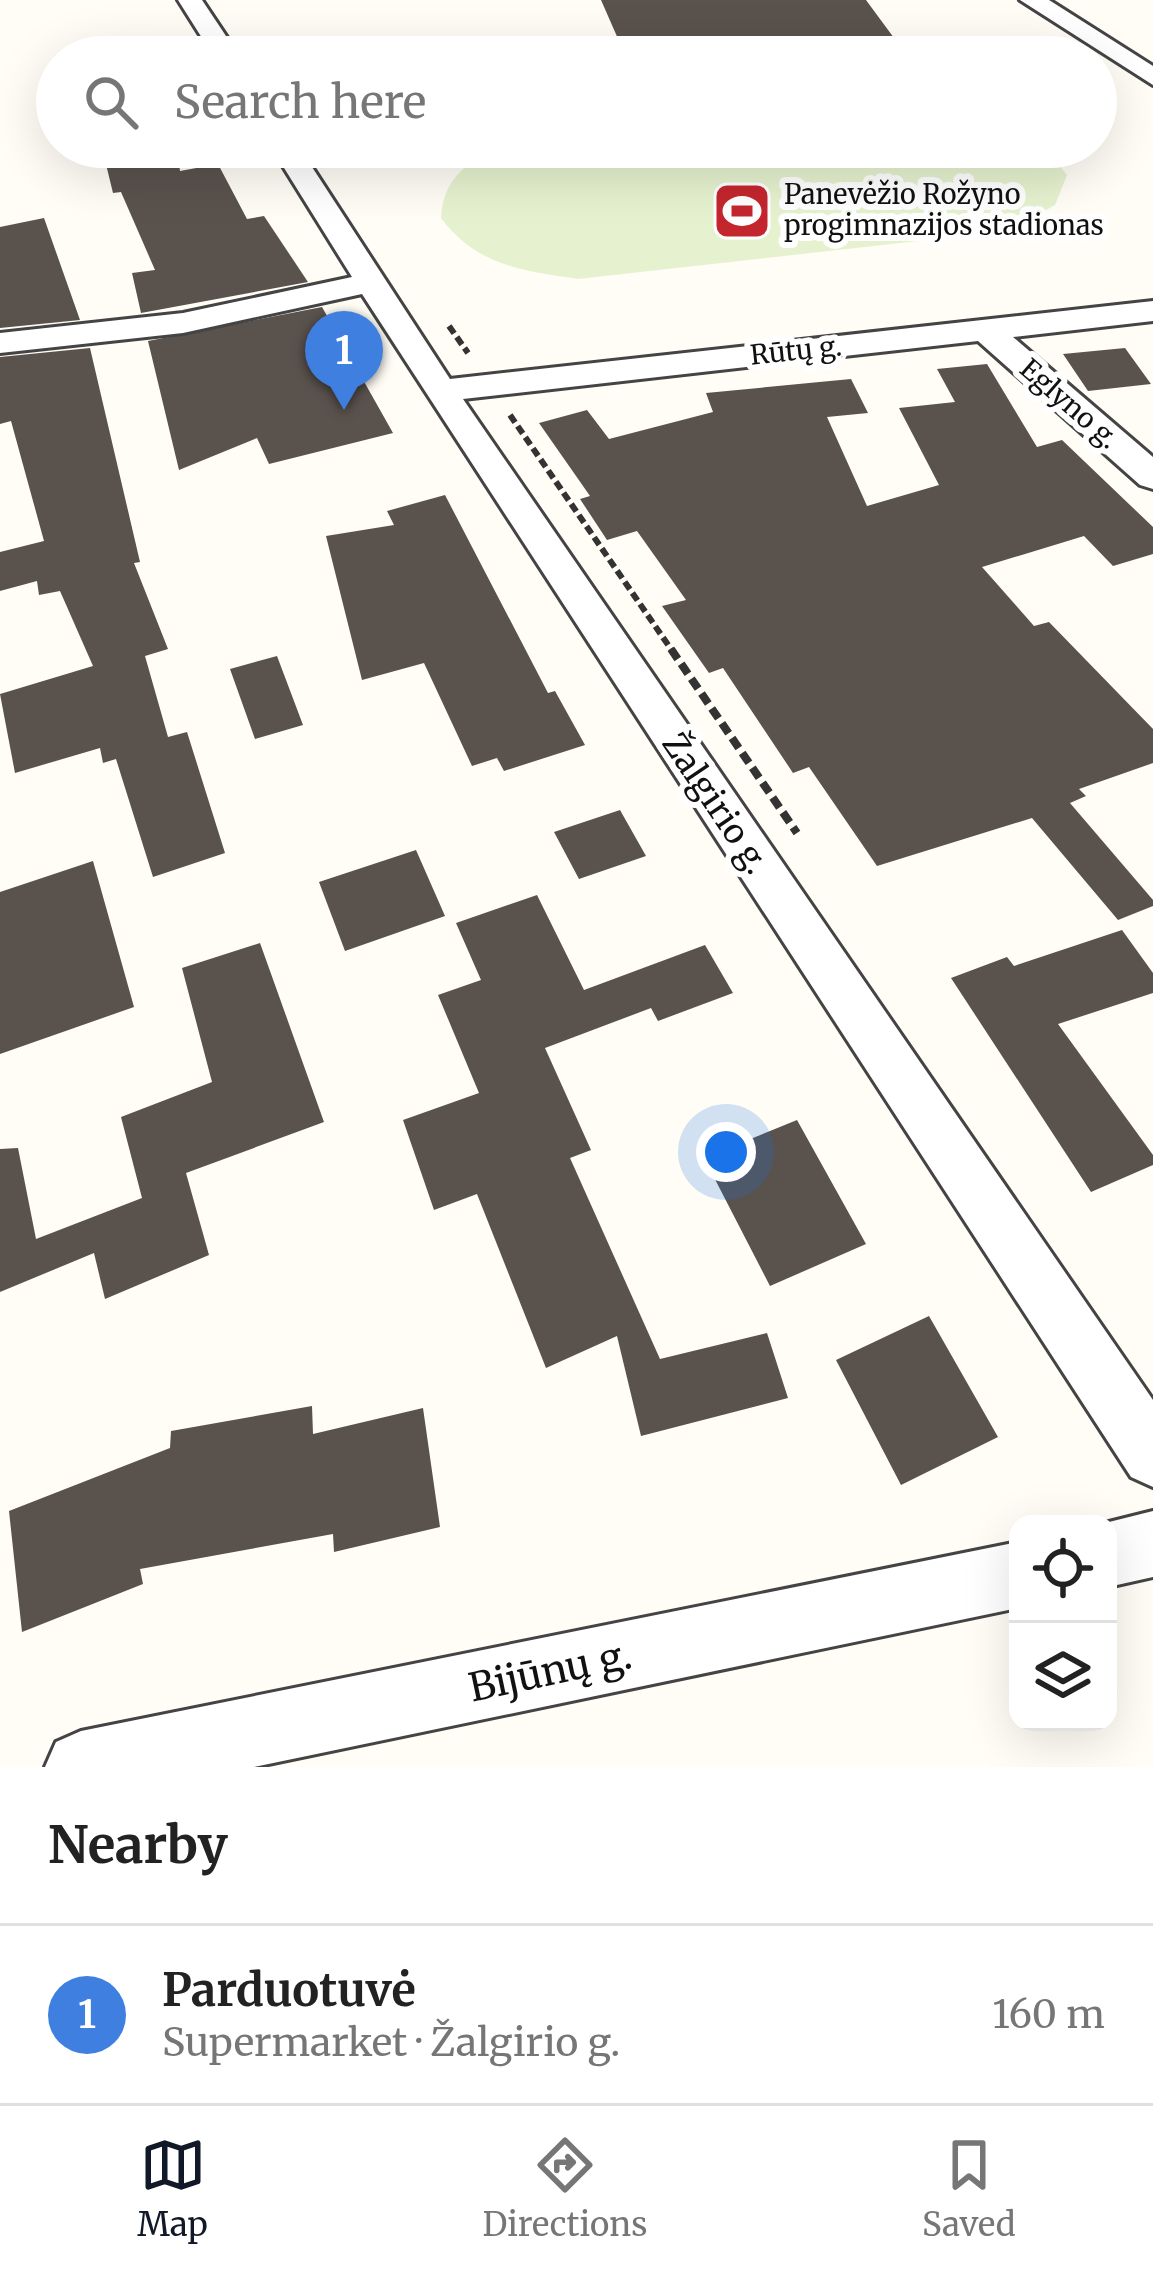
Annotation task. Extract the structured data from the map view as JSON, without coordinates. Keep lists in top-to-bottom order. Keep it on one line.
{"streets":{"street":["Rūtų g.","Eglyno g.","Žalgirio g.","Bijūnų g."]},"crossings":[["Rūtų g.","Eglyno g."],["Rūtų g.","Žalgirio g."]],"places":{"sports":["Panevėžio Rožyno progimnazijos stadionas"]},"page":{"search":"Search here","pins":"1","heading":"Nearby","list":[{"mark":"1","name":"Parduotuvė","note":"Supermarket · Žalgirio g.","value":"160 m"}],"nav":["Map","Directions","Saved"]}}
